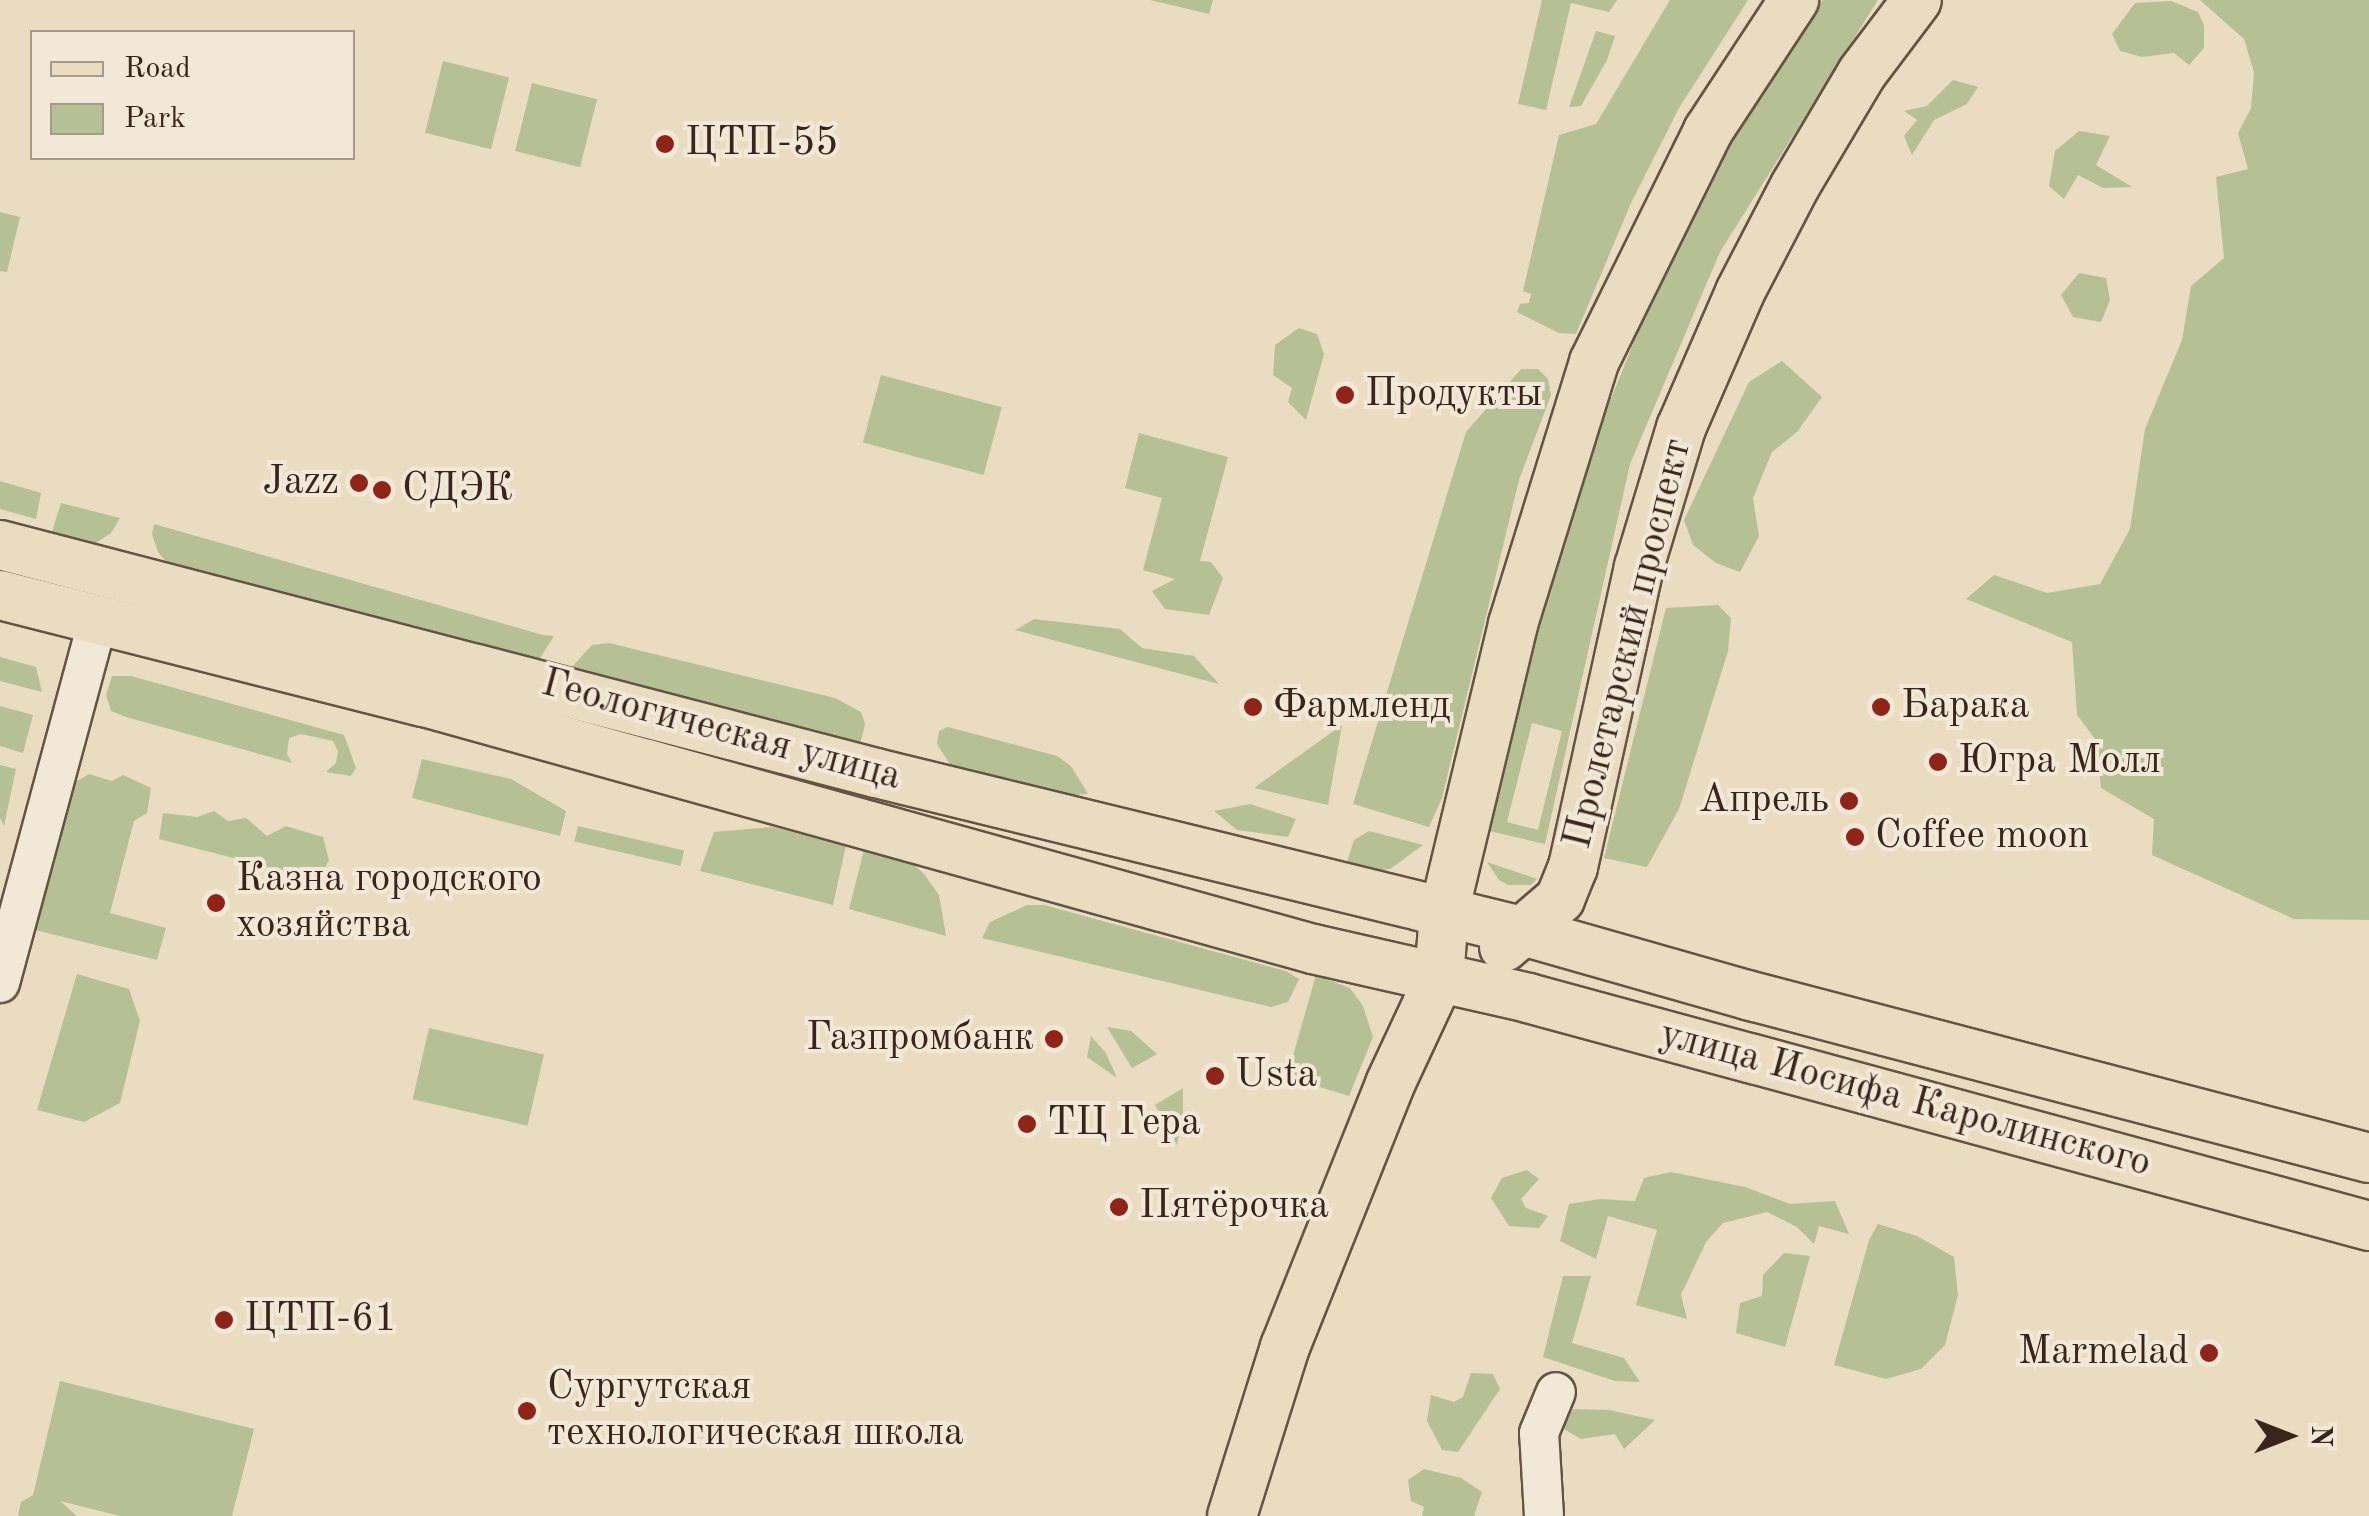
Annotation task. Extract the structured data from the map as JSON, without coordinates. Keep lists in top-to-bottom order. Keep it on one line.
{"streets":{"main road":["Пролетарский проспект","Геологическая улица","улица Иосифа Каролинского"]},"crossings":[["Пролетарский проспект","Геологическая улица"],["Пролетарский проспект","улица Иосифа Каролинского"],["Геологическая улица","улица Иосифа Каролинского"]],"places":["ЦТП-55","Продукты","Jazz","СДЭК","Фармленд","Барака","Югра Молл","Апрель","Coffee moon","Казна городского хозяйства","Газпромбанк","Usta","ТЦ Гера","Пятёрочка","ЦТП-61","Marmelad","Сургутская технологическая школа"],"legend":["Road","Park"],"north":"right"}
